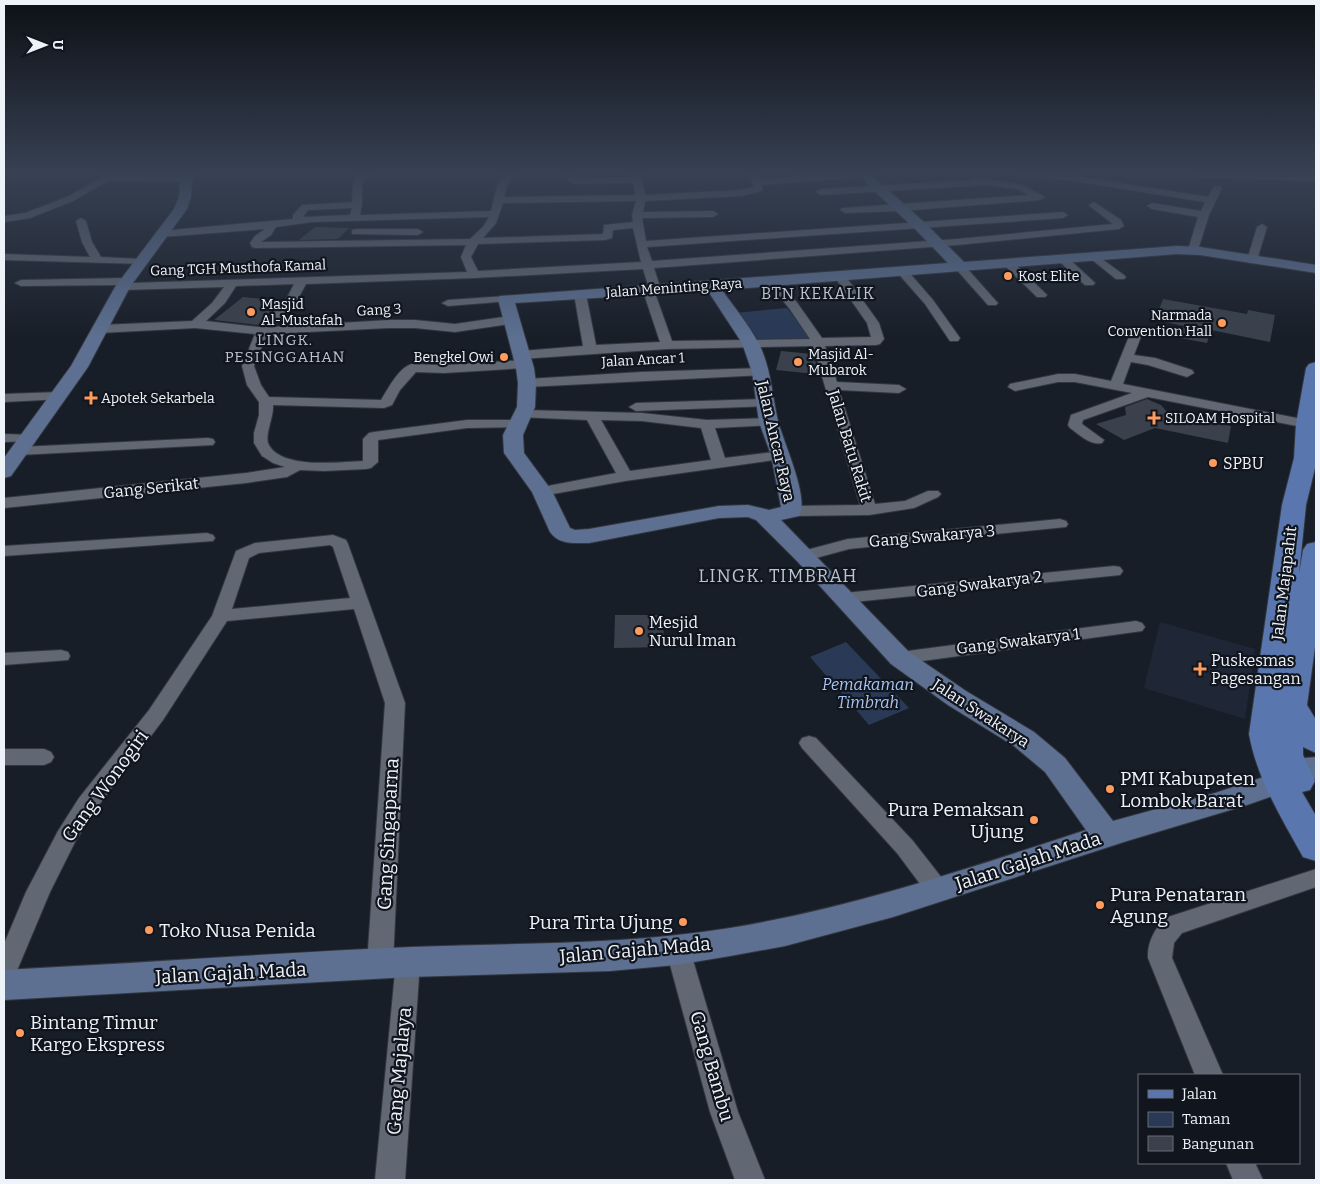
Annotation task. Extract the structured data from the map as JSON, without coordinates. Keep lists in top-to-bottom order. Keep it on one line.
{"streets":{"main road":["Jalan Majapahit"],"street":["Gang TGH Musthofa Kamal","Jalan Meninting Raya","Gang 3","Jalan Ancar 1","Jalan Ancar Raya","Jalan Batu Rakit","Gang Serikat","Gang Swakarya 3","Gang Swakarya 2","Gang Swakarya 1","Jalan Swakarya","Gang Wonogiri","Gang Singaparna","Jalan Gajah Mada","Gang Bambu","Gang Majalaya"]},"crossings":[["Gang TGH Musthofa Kamal","Jalan Meninting Raya"],["Jalan Meninting Raya","Jalan Ancar Raya"],["Jalan Meninting Raya","Jalan Batu Rakit"],["Jalan Ancar 1","Jalan Ancar Raya"],["Jalan Ancar Raya","Jalan Batu Rakit"],["Jalan Batu Rakit","Jalan Swakarya"],["Gang Swakarya 3","Jalan Swakarya"],["Jalan Majapahit","Jalan Gajah Mada"],["Gang Swakarya 2","Jalan Swakarya"],["Gang Swakarya 1","Jalan Swakarya"],["Jalan Swakarya","Jalan Gajah Mada"],["Gang Wonogiri","Gang Singaparna"],["Gang Singaparna","Jalan Gajah Mada"],["Gang Singaparna","Gang Majalaya"],["Jalan Gajah Mada","Gang Bambu"],["Jalan Gajah Mada","Gang Majalaya"]],"districts":["BTN KEKALIK","LINGK. PESINGGAHAN","LINGK. TIMBRAH"],"parks":["Pemakaman Timbrah"],"places":{"other":["Kost Elite","Masjid Al-Mustafah","Narmada Convention Hall","Bengkel Owi","Masjid Al- Mubarok","SPBU","Mesjid Nurul Iman","PMI Kabupaten Lombok Barat","Pura Pemaksan Ujung","Pura Penataran Agung","Pura Tirta Ujung","Toko Nusa Penida","Bintang Timur Kargo Ekspress"],"health":["Apotek Sekarbela","SILOAM Hospital","Puskesmas Pagesangan"]},"legend":["Jalan","Taman","Bangunan"],"north":"right"}
